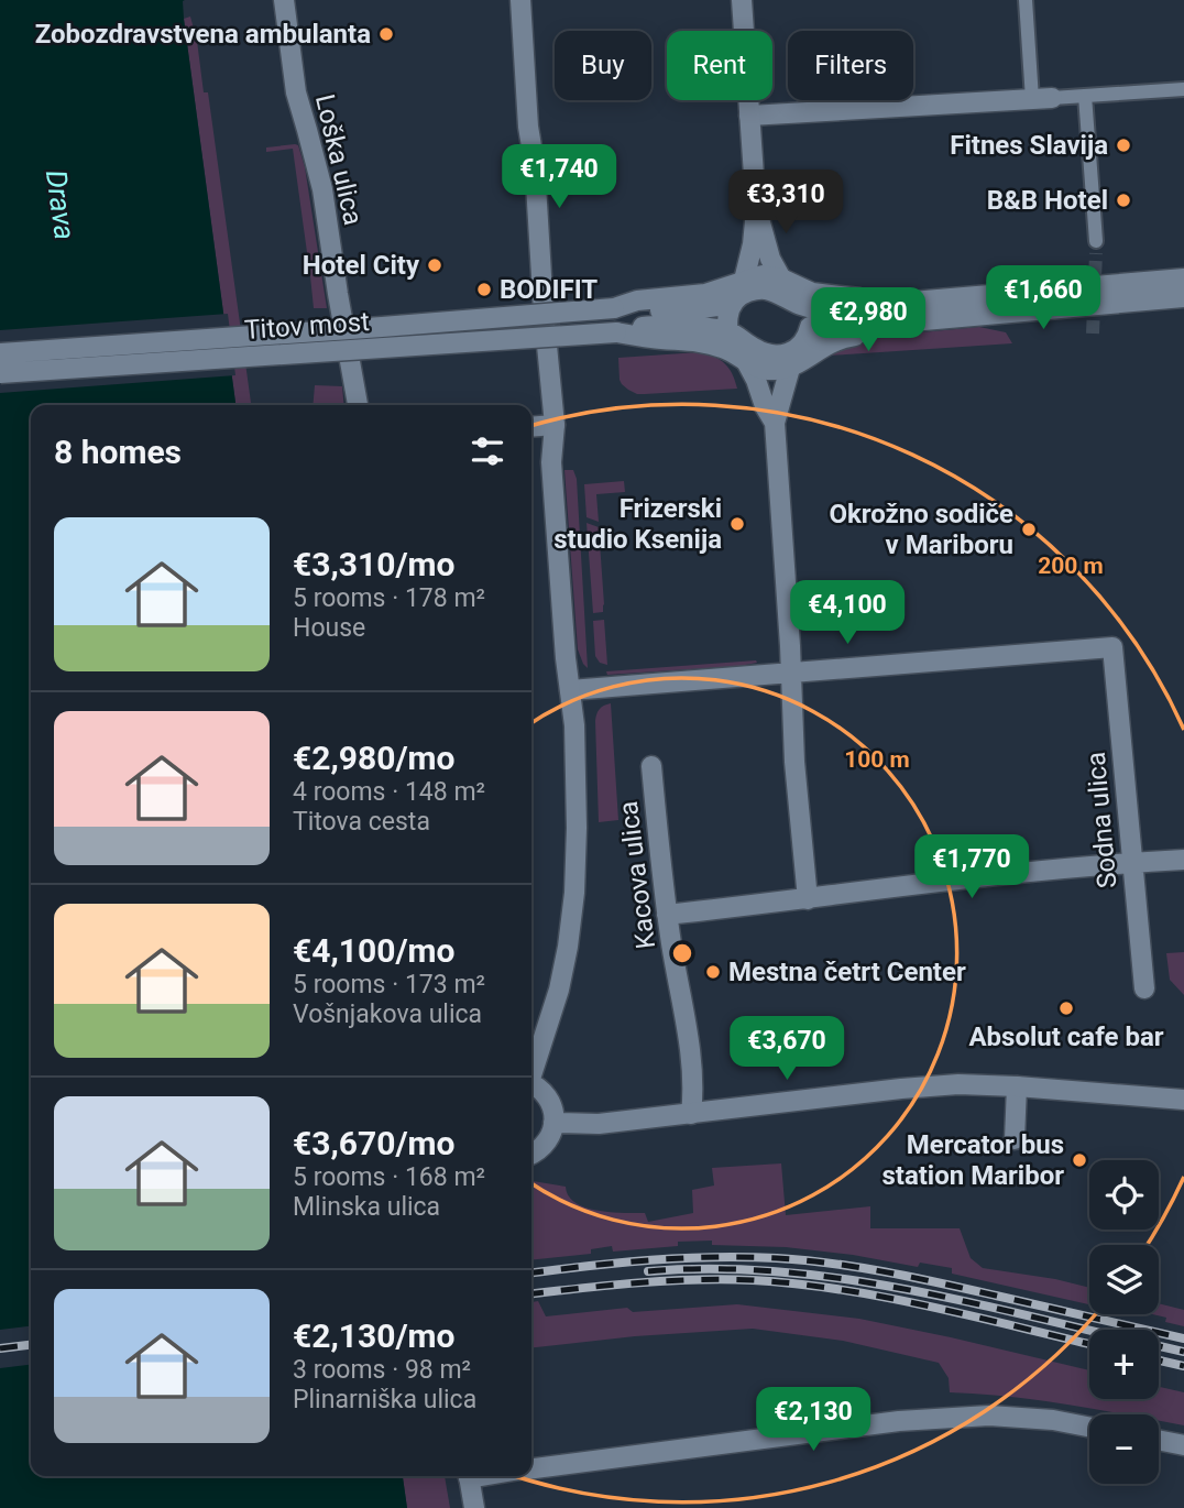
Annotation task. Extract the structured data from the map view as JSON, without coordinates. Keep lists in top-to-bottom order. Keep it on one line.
{"streets":{"street":["Loška ulica","Titov most","Sodna ulica","Kacova ulica"]},"water":["Drava"],"places":["Zobozdravstvena ambulanta","Fitnes Slavija","B&B Hotel","Hotel City","BODIFIT","Frizerski studio Ksenija","Okrožno sodiče v Mariboru","Mestna četrt Center","Absolut cafe bar","Mercator bus station Maribor"],"page":{"chip":["Buy","Rent","Filters"],"price":["€1,740","€3,310","€1,660","€2,980","€4,100","€1,770","€3,670","€2,130"],"heading":"8 homes","list":[{"name":"€3,310/mo","note":"5 rooms · 178 m² · House"},{"name":"€2,980/mo","note":"4 rooms · 148 m² · Titova cesta"},{"name":"€4,100/mo","note":"5 rooms · 173 m² · Vošnjakova ulica"},{"name":"€3,670/mo","note":"5 rooms · 168 m² · Mlinska ulica"},{"name":"€2,130/mo","note":"3 rooms · 98 m² · Plinarniška ulica"}],"map_buttons":["+","−"]},"rings":["200 m","100 m"]}
